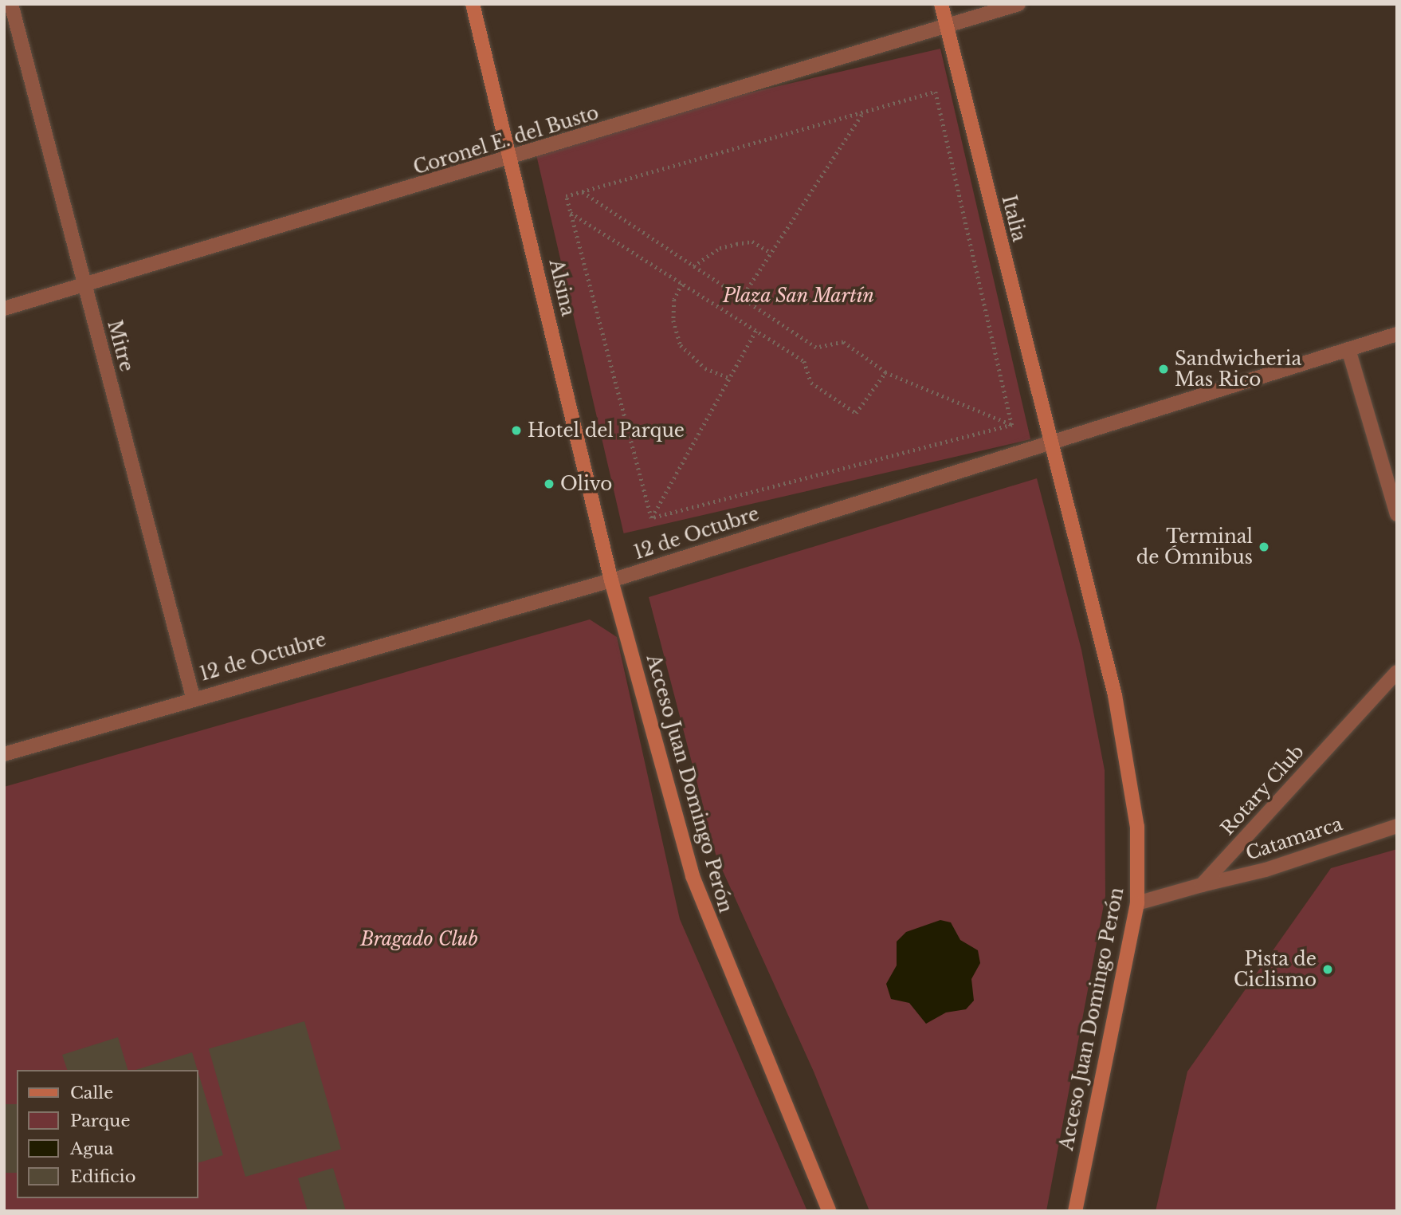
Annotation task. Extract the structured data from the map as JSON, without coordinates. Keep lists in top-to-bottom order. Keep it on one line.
{"streets":{"main road":["Italia","Alsina","Acceso Juan Domingo Perón"],"street":["Coronel E. del Busto","Mitre","12 de Octubre","Rotary Club","Catamarca"]},"crossings":[["Coronel E. del Busto","Italia"],["Coronel E. del Busto","Alsina"],["Coronel E. del Busto","Mitre"],["Italia","12 de Octubre"],["Italia","Acceso Juan Domingo Perón"],["Alsina","12 de Octubre"],["Alsina","Acceso Juan Domingo Perón"],["Mitre","12 de Octubre"],["12 de Octubre","Acceso Juan Domingo Perón"],["Rotary Club","Catamarca"]],"parks":["Plaza San Martín","Bragado Club"],"places":["Sandwicheria Mas Rico","Hotel del Parque","Olivo","Terminal de Ómnibus","Pista de Ciclismo"],"legend":["Calle","Parque","Agua","Edificio"]}
